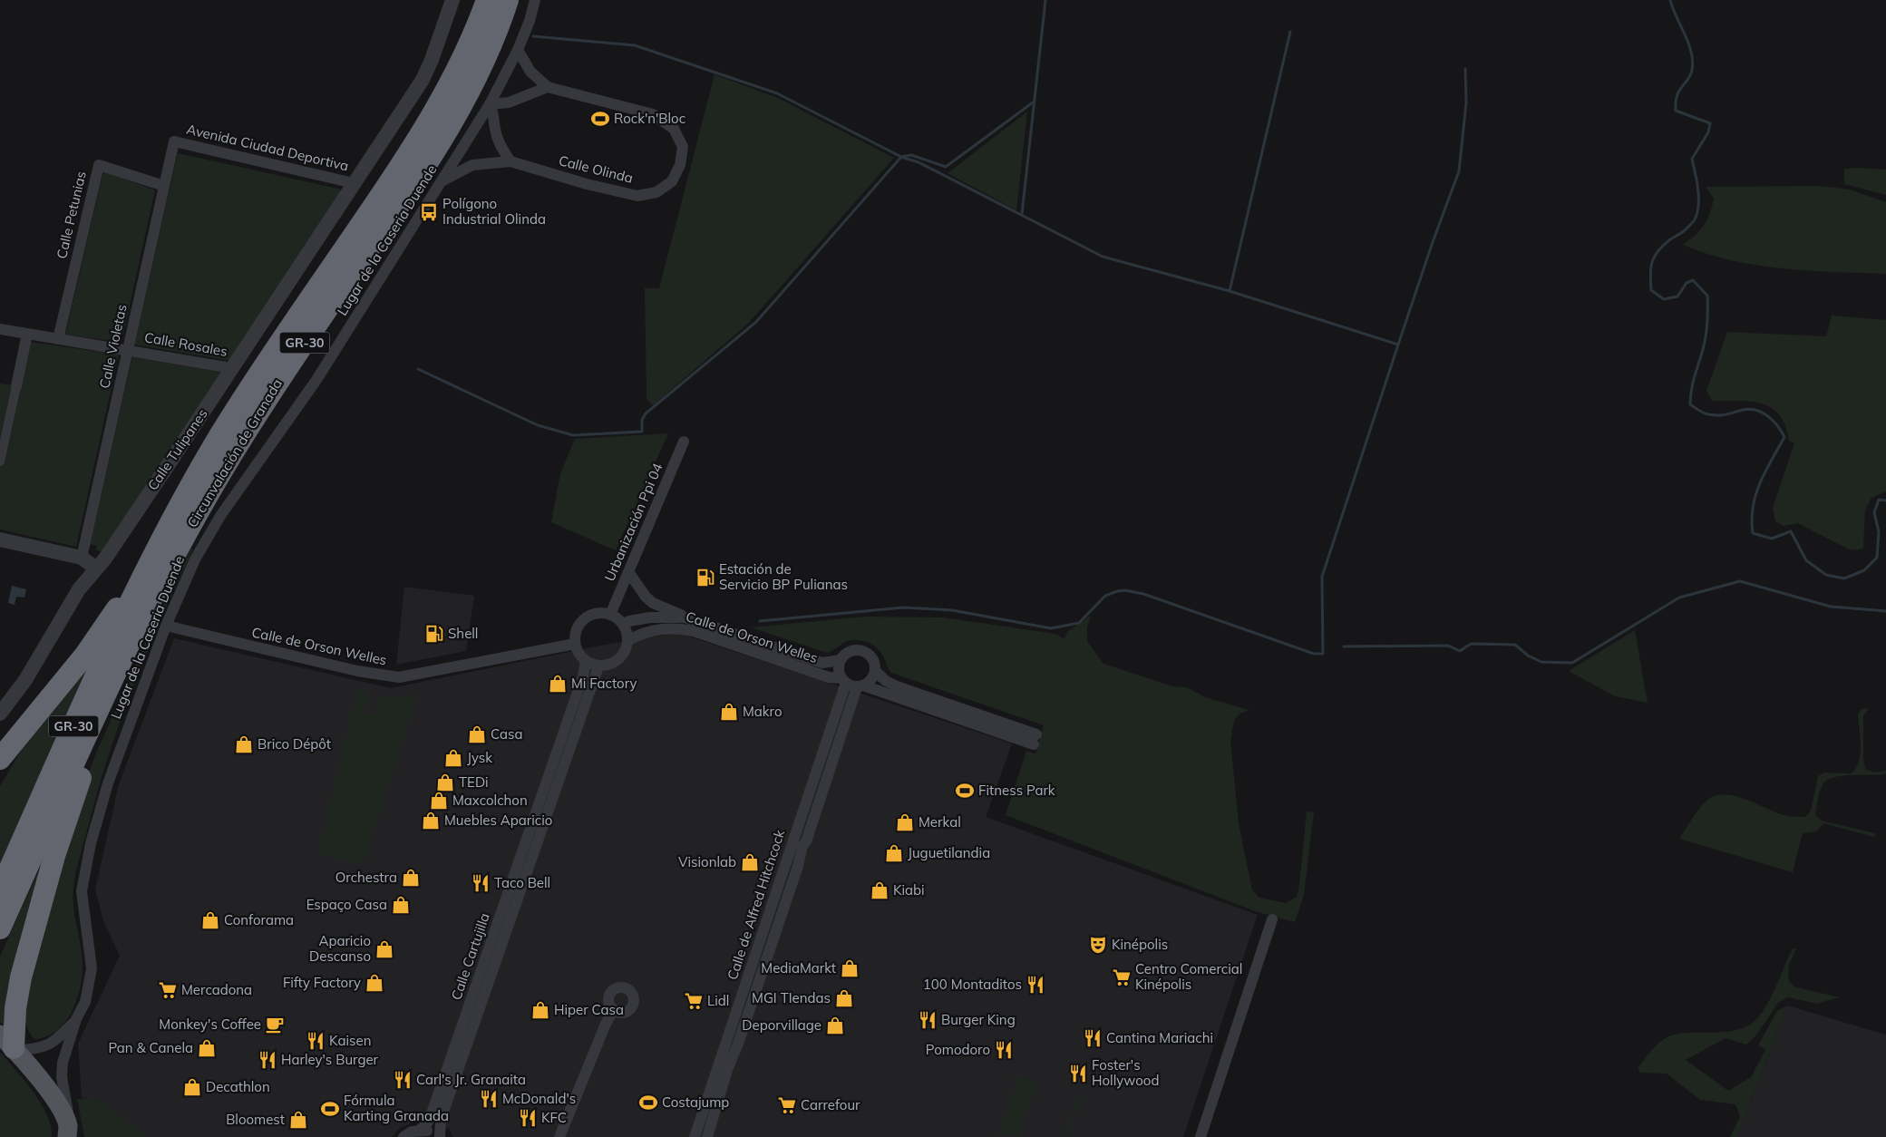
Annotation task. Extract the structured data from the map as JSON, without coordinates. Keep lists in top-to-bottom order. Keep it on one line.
{"streets":{"highway":["GR-30","Circunvalación de Granada"],"street":["Avenida Ciudad Deportiva","Calle Olinda","Calle Petunias","Lugar de la Caseria Duende","Calle Rosales","Calle Violetas","Calle Tulipanes","Urbanización Ppi 04","Calle de Orson Welles","Calle de Alfred Hitchcock","Calle Cartujilla"]},"crossings":[["Avenida Ciudad Deportiva","Calle Violetas"],["Avenida Ciudad Deportiva","Calle Tulipanes"],["Calle Olinda","Lugar de la Caseria Duende"],["Calle Petunias","Calle Rosales"],["Calle Petunias","Calle Violetas"],["Lugar de la Caseria Duende","Calle de Orson Welles"],["Calle Rosales","Calle Violetas"],["Calle Rosales","Calle Tulipanes"],["Urbanización Ppi 04","Calle de Orson Welles"],["Urbanización Ppi 04","Calle Cartujilla"],["Calle de Orson Welles","Calle de Alfred Hitchcock"],["Calle de Orson Welles","Calle Cartujilla"]],"places":{"sports":["Rock'n'Bloc","Fitness Park","Costajump","Fórmula Karting Granada"],"bus stop":["Polígono Industrial Olinda"],"fuel station":["Estación de Servicio BP Pulianas","Shell"],"shop":["Mi Factory","Makro","Casa","Brico Dépôt","Jysk","TEDi","Maxcolchon","Muebles Aparicio","Merkal","Juguetilandia","Visionlab","Orchestra","Kiabi","Espaço Casa","Conforama","Aparicio Descanso","MediaMarkt","Fifty Factory","MGI TIendas","Hiper Casa","Deporvillage","Pan & Canela","Decathlon","Bloomest"],"restaurant":["Taco Bell","100 Montaditos","Burger King","Cantina Mariachi","Kaisen","Pomodoro","Harley's Burger","Foster's Hollywood","Carl's Jr. Granaita","McDonald's","KFC"],"theatre":["Kinépolis"],"supermarket":["Centro Comercial Kinépolis","Mercadona","Lidl","Carrefour"],"cafe":["Monkey's Coffee"]}}
